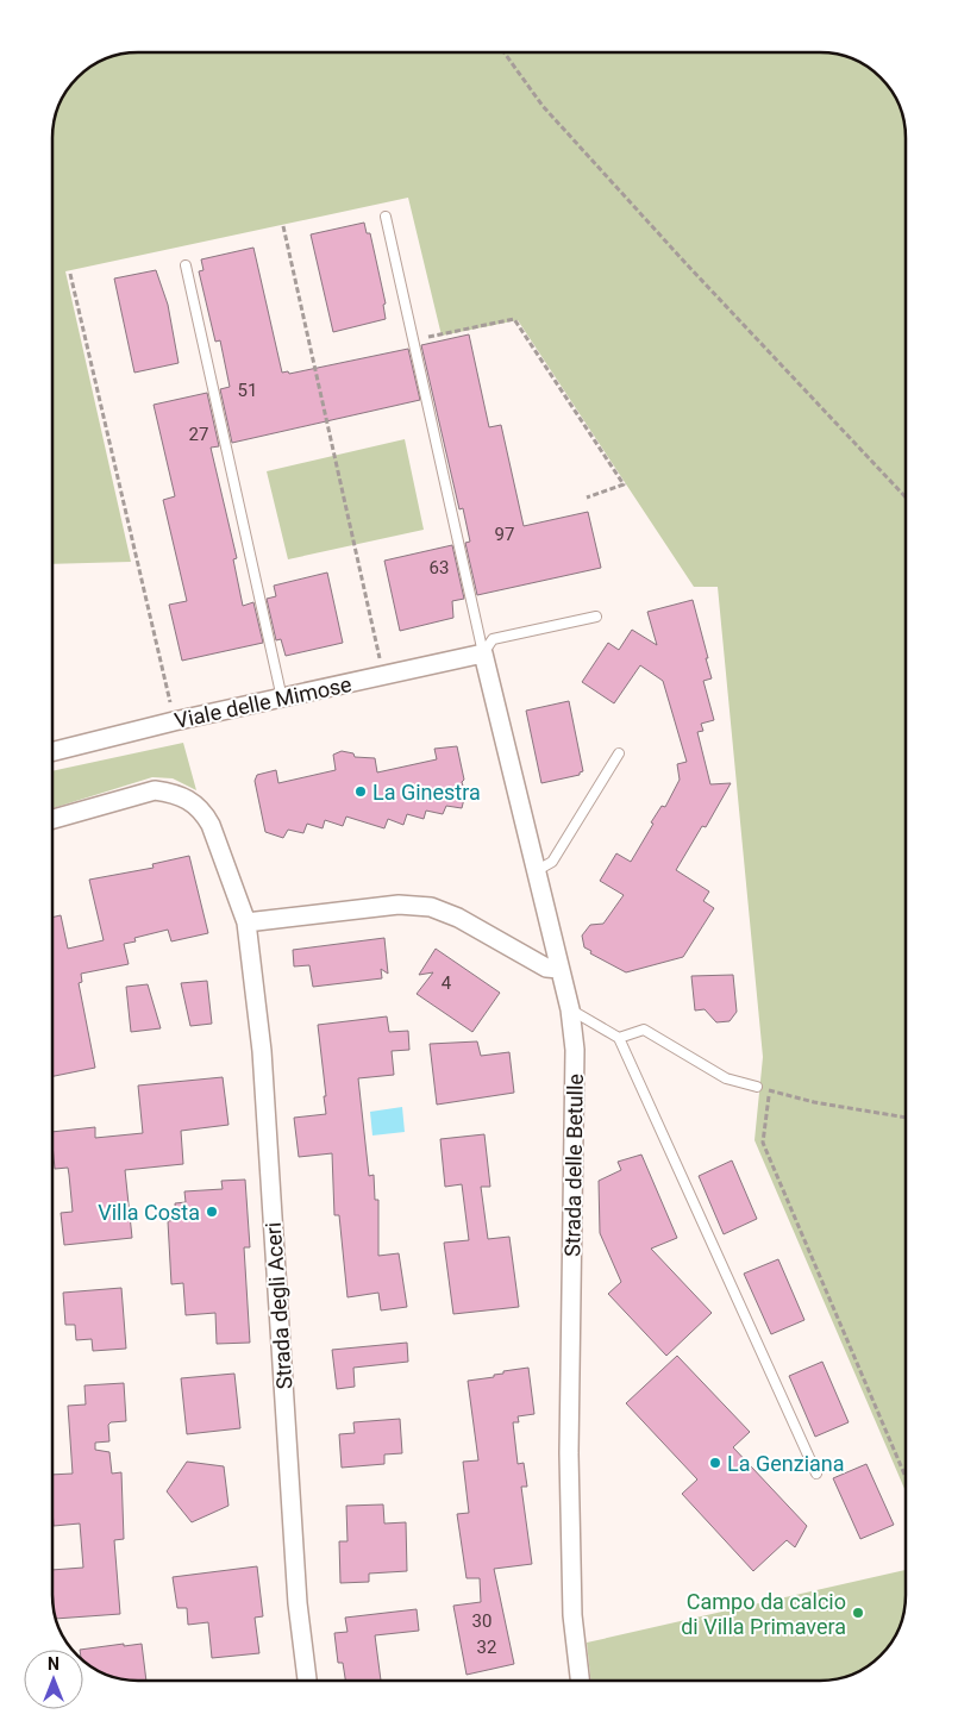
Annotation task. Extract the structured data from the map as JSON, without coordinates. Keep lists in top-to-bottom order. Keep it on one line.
{"streets":{"street":["Viale delle Mimose","Strada delle Betulle","Strada degli Aceri"]},"crossings":[["Viale delle Mimose","Strada delle Betulle"]],"places":["La Ginestra","Villa Costa","La Genziana","Campo da calcio di Villa Primavera"],"house_numbers":["51","27","97","63","4","30","32"],"north":"top"}
